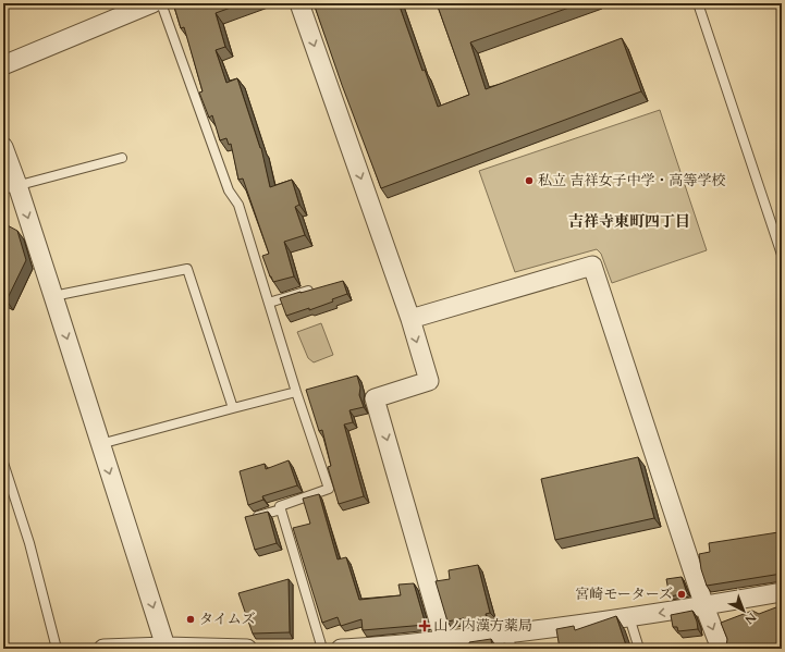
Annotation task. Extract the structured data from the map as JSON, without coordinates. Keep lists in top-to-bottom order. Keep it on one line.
{"districts":["吉祥寺東町四丁目"],"places":{"other":["私立 吉祥女子中学・高等学校","宮崎モーターズ","タイムズ"],"health":["山ノ内漢方薬局"]},"north":"bottom right"}
